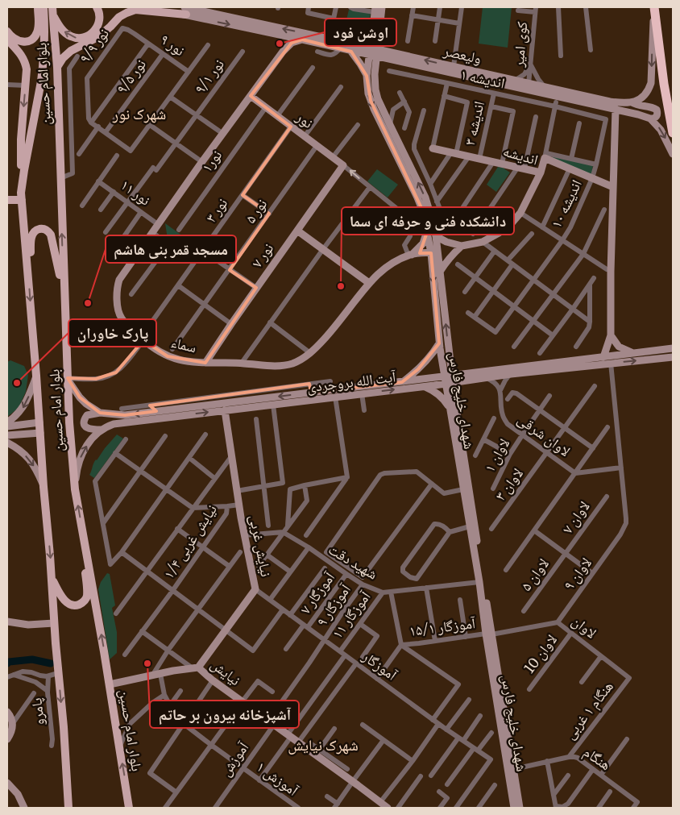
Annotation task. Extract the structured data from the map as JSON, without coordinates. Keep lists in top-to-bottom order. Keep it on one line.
{"streets":{"main road":["ولیعصر","بلوار امام حسین","نور","اندیشه","نور ۷","سماء","آیت الله بروجردی","شهدای خلیج فارس","نیایش غربی","نیایش"],"street":["کوی امیر","نور ۹","نور ۹/۹","نور ۹/۵","نور ۹/۱","اندیشه ۱","اندیشه ۳","نور۱","نور ۱۱","اندیشه ۱۰","نور ۳","نور ۵","لاوان شرقی","لاوان ۱","لاوان ۳","لاوان ۷","نیایش غربی ۱/۴","شهید دقت","لاوان ۹","لاوان ۵","آموزگار ۷","آموزگار ۹","آموزگار ۱۱","آموزگار ۱۵/۱","لاوان","لاوان 10","آموزگار","هنگام ۱ غربی","پامرو","هنگام","آموزش","آموزش ۱"]},"crossings":[["کوی امیر","ولیعصر"],["نور ۹","نور ۹/۹"],["نور ۹","نور ۹/۵"],["ولیعصر","سماء"],["ولیعصر","شهدای خلیج فارس"],["نور ۹/۱","نور ۱۱"],["اندیشه ۱","اندیشه ۳"],["اندیشه ۱","اندیشه"],["اندیشه ۱","اندیشه ۱۰"],["بلوار امام حسین","آیت الله بروجردی"],["بلوار امام حسین","نیایش"],["نور","نور۱"],["نور","نور ۳"],["نور","نور ۵"],["نور","نور ۷"],["نور","سماء"],["اندیشه ۳","اندیشه"],["اندیشه","اندیشه ۱۰"],["اندیشه","شهدای خلیج فارس"],["نور ۱۱","سماء"],["نور ۷","سماء"],["سماء","شهدای خلیج فارس"],["آیت الله بروجردی","شهدای خلیج فارس"],["آیت الله بروجردی","نیایش غربی"],["آیت الله بروجردی","لاوان ۹"],["شهدای خلیج فارس","شهید دقت"],["شهدای خلیج فارس","آموزگار ۱۵/۱"],["شهدای خلیج فارس","لاوان"],["شهدای خلیج فارس","هنگام"],["لاوان شرقی","لاوان ۱"],["لاوان شرقی","لاوان ۳"],["لاوان شرقی","لاوان ۹"],["لاوان ۷","لاوان ۵"],["نیایش غربی","آموزگار"],["نیایش غربی","نیایش"],["شهید دقت","آموزگار ۷"],["شهید دقت","آموزگار ۹"],["شهید دقت","آموزگار ۱۱"],["لاوان ۹","لاوان"],["آموزگار ۷","آموزگار"],["آموزگار ۹","آموزگار"],["آموزگار ۹","آموزش"],["آموزگار ۱۱","آموزگار"],["آموزگار ۱۱","نیایش"],["آموزگار ۱۱","آموزش ۱"],["آموزگار ۱۵/۱","لاوان"],["لاوان","لاوان 10"],["لاوان","هنگام ۱ غربی"],["نیایش","آموزش"],["نیایش","آموزش ۱"],["هنگام ۱ غربی","هنگام"],["آموزش","آموزش ۱"]],"districts":["شهرک نور","شهرک نیایش"],"places":["اوشن فود","دانشکده فنی و حرفه ای سما","مسجد قمر بنی هاشم","پارک خاوران","آشپزخانه بیرون بر حاتم"]}
